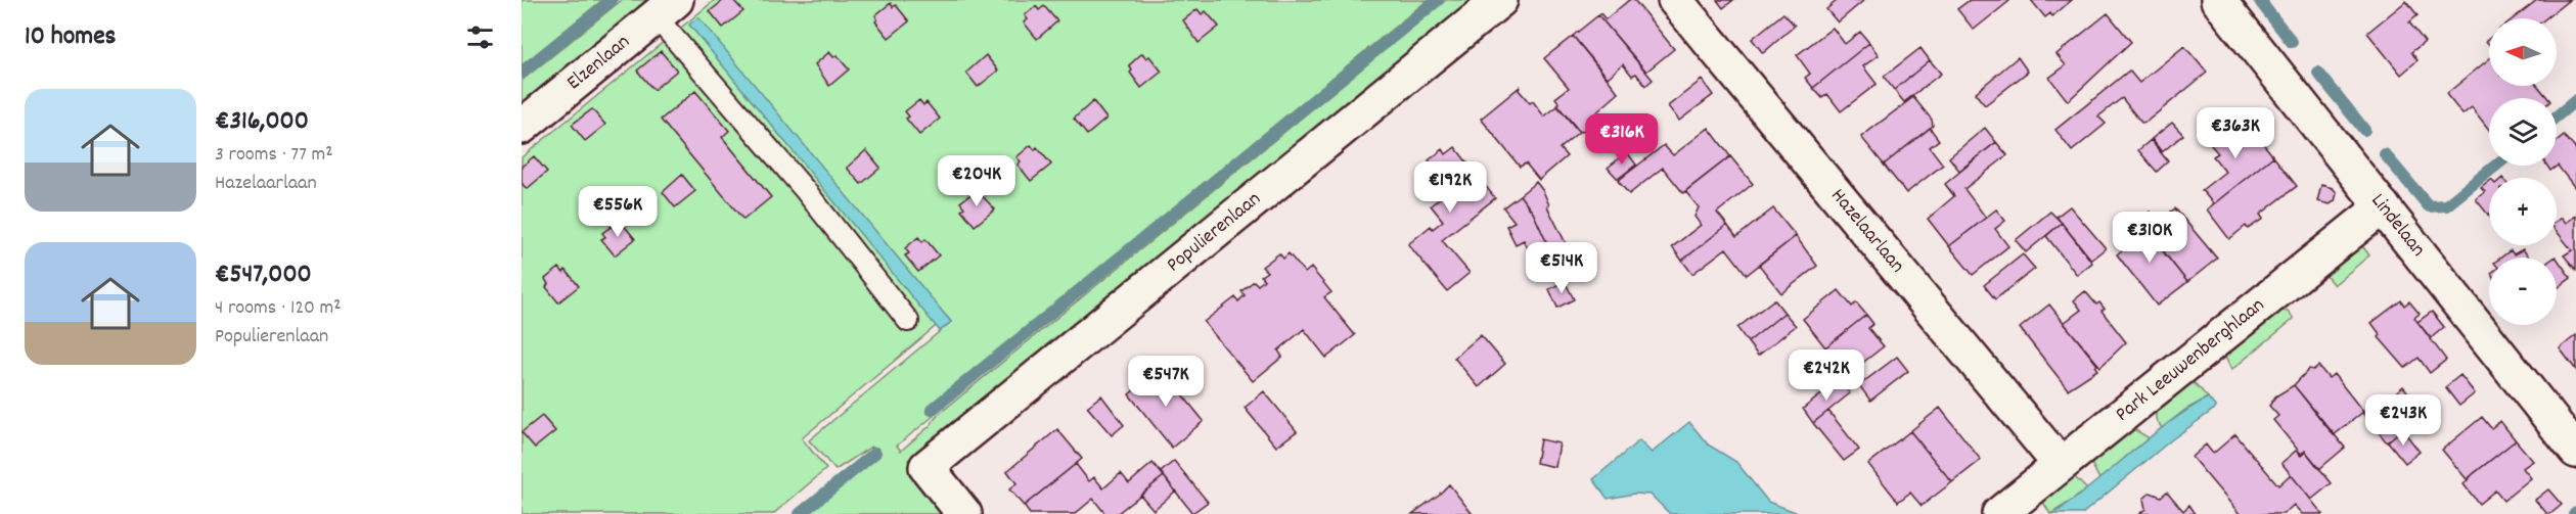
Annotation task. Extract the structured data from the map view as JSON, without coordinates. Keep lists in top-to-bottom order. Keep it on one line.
{"streets":{"street":["Elzenlaan","Lindelaan","Hazelaarlaan","Populierenlaan","Park Leeuwenberghlaan"]},"crossings":[["Lindelaan","Park Leeuwenberghlaan"],["Hazelaarlaan","Park Leeuwenberghlaan"]],"north":"left","page":{"heading":"10 homes","map_buttons":["+","−"],"list":[{"name":"€316,000","note":"3 rooms · 77 m² · Hazelaarlaan"},{"name":"€547,000","note":"4 rooms · 120 m² · Populierenlaan"}],"price":["€363K","€316K","€204K","€192K","€556K","€310K","€514K","€242K","€547K","€243K"]}}
